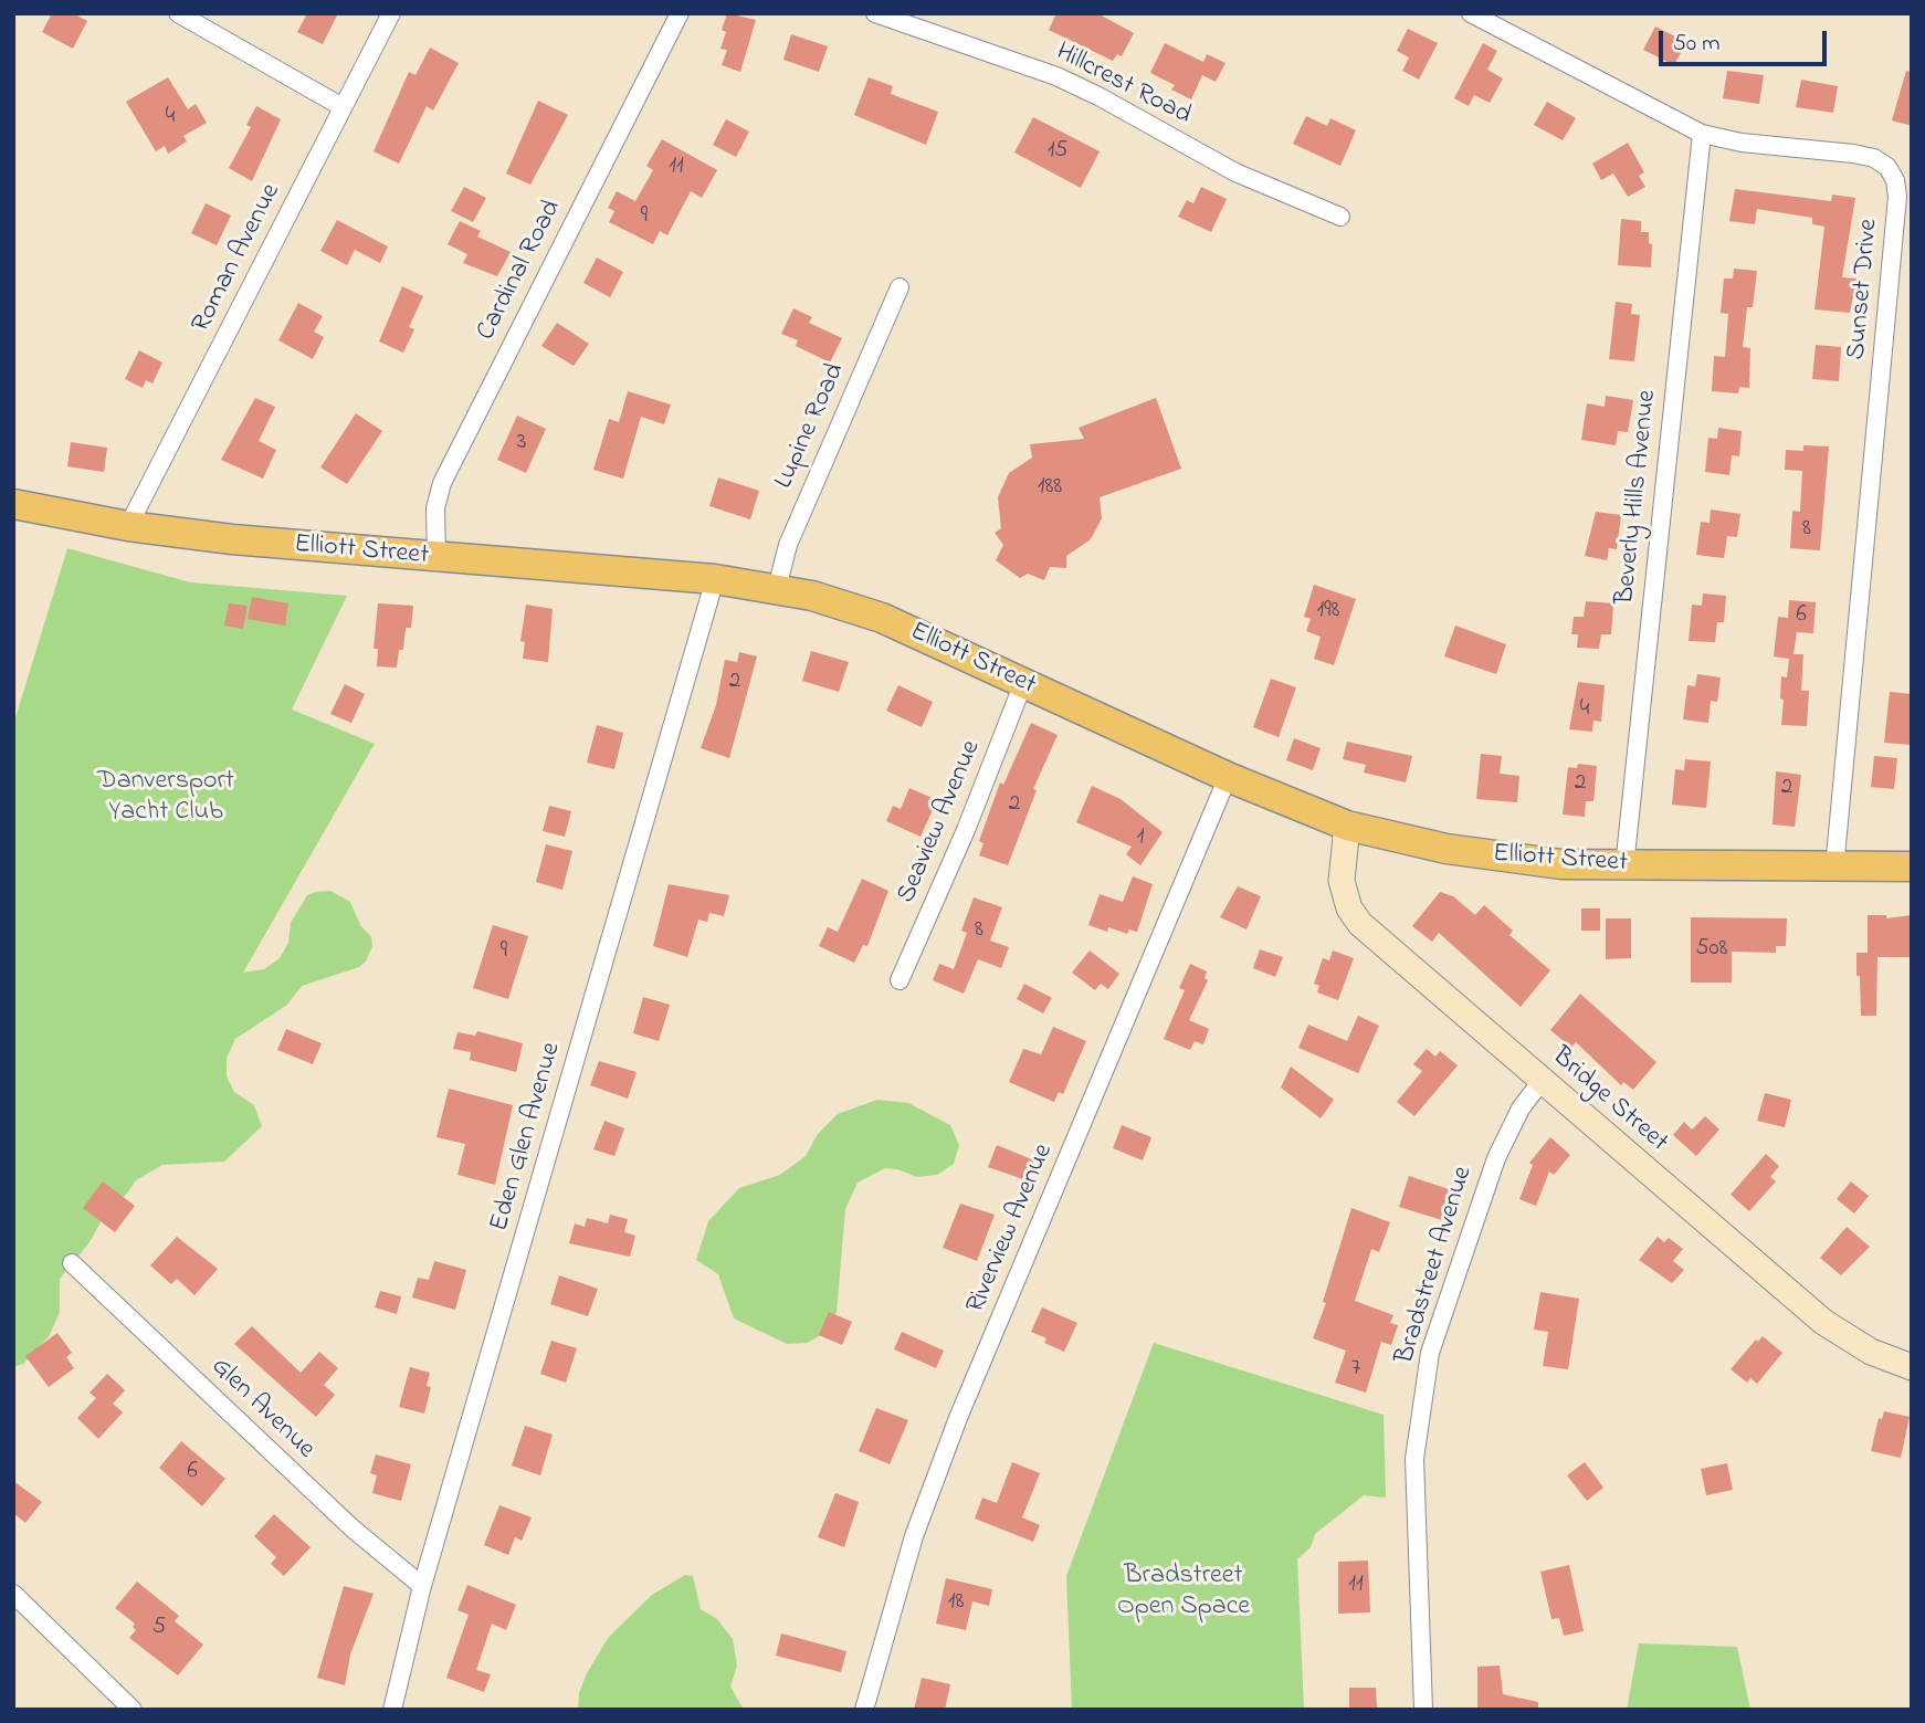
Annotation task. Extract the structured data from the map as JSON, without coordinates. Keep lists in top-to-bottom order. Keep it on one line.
{"streets":{"main road":["Elliott Street","Bridge Street"],"street":["Hillcrest Road","Roman Avenue","Cardinal Road","Sunset Drive","Lupine Road","Beverly Hills Avenue","Seaview Avenue","Eden Glen Avenue","Riverview Avenue","Bradstreet Avenue","Glen Avenue"]},"crossings":[["Roman Avenue","Elliott Street"],["Cardinal Road","Elliott Street"],["Sunset Drive","Beverly Hills Avenue"],["Sunset Drive","Elliott Street"],["Lupine Road","Elliott Street"],["Beverly Hills Avenue","Elliott Street"],["Elliott Street","Seaview Avenue"],["Elliott Street","Bridge Street"],["Elliott Street","Eden Glen Avenue"],["Elliott Street","Riverview Avenue"],["Bridge Street","Bradstreet Avenue"],["Eden Glen Avenue","Glen Avenue"]],"parks":["Danversport Yacht Club","Bradstreet Open Space"],"house_numbers":["4","15","11","9","3","188","8","198","6","2","4","2","2","2","1","8","508","9","7","6","11","18","5"],"scale_bar":"50 m"}
